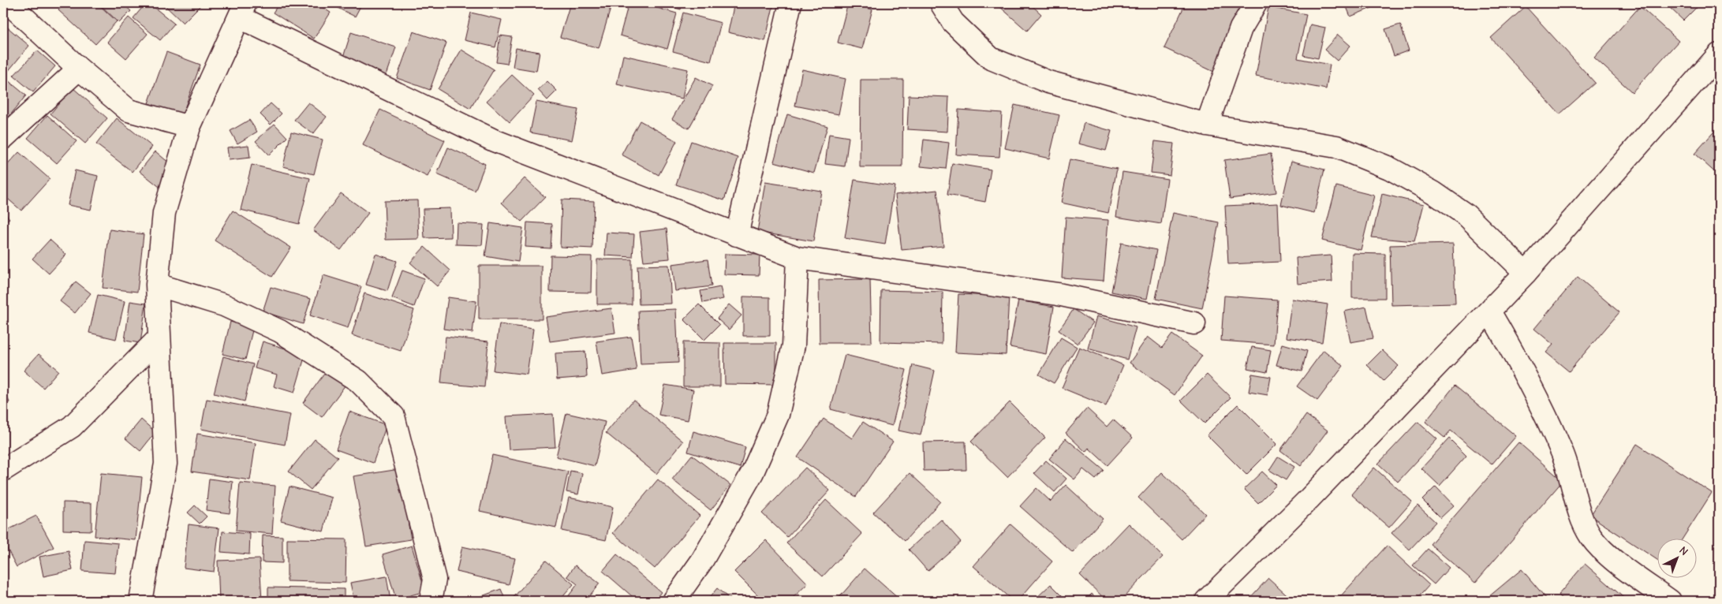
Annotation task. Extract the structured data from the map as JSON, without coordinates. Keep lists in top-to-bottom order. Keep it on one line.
{"north":"top right"}
